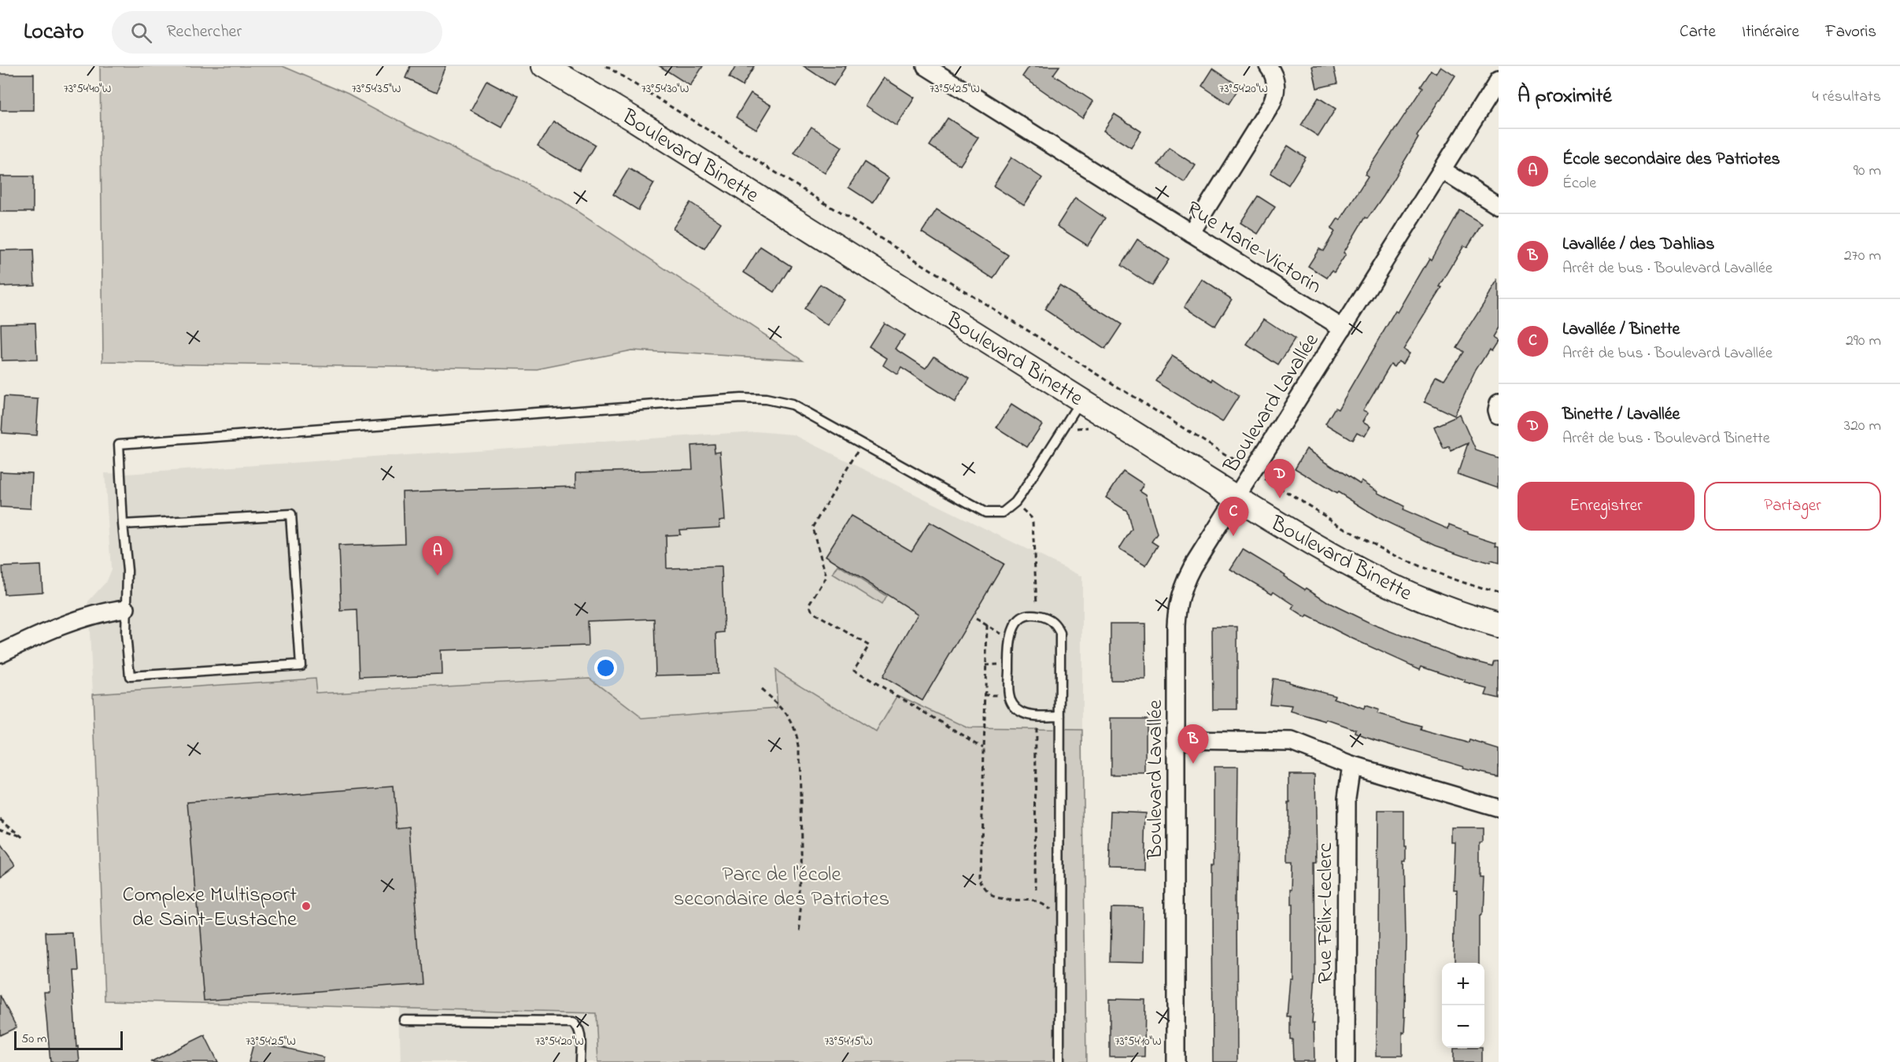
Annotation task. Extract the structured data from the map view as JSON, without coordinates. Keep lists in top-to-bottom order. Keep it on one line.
{"streets":{"street":["Boulevard Binette","Rue Marie-Victorin","Boulevard Lavallée","Rue Félix-Leclerc"]},"crossings":[["Boulevard Binette","Boulevard Lavallée"],["Rue Marie-Victorin","Boulevard Lavallée"]],"parks":["Parc de l'école secondaire des Patriotes"],"places":["Complexe Multisport de Saint-Eustache"],"scale_bar":"50 m","page":{"header":"Locato","search":"Rechercher","nav":["Carte","Itinéraire","Favoris"],"heading":["À proximité","4 résultats"],"list":[{"mark":"A","name":"École secondaire des Patriotes","note":"École","value":"90 m"},{"mark":"B","name":"Lavallée / des Dahlias","note":"Arrêt de bus · Boulevard Lavallée","value":"270 m"},{"mark":"C","name":"Lavallée / Binette","note":"Arrêt de bus · Boulevard Lavallée","value":"290 m"},{"mark":"D","name":"Binette / Lavallée","note":"Arrêt de bus · Boulevard Binette","value":"320 m"}],"pins":["D","C","A","B"],"buttons":["Enregistrer","Partager"],"map_buttons":["+","−"],"scale":"50 m"},"coordinates":["73°54'40\"W","73°54'35\"W","73°54'30\"W","73°54'25\"W","73°54'20\"W","73°54'15\"W","73°54'10\"W"]}
